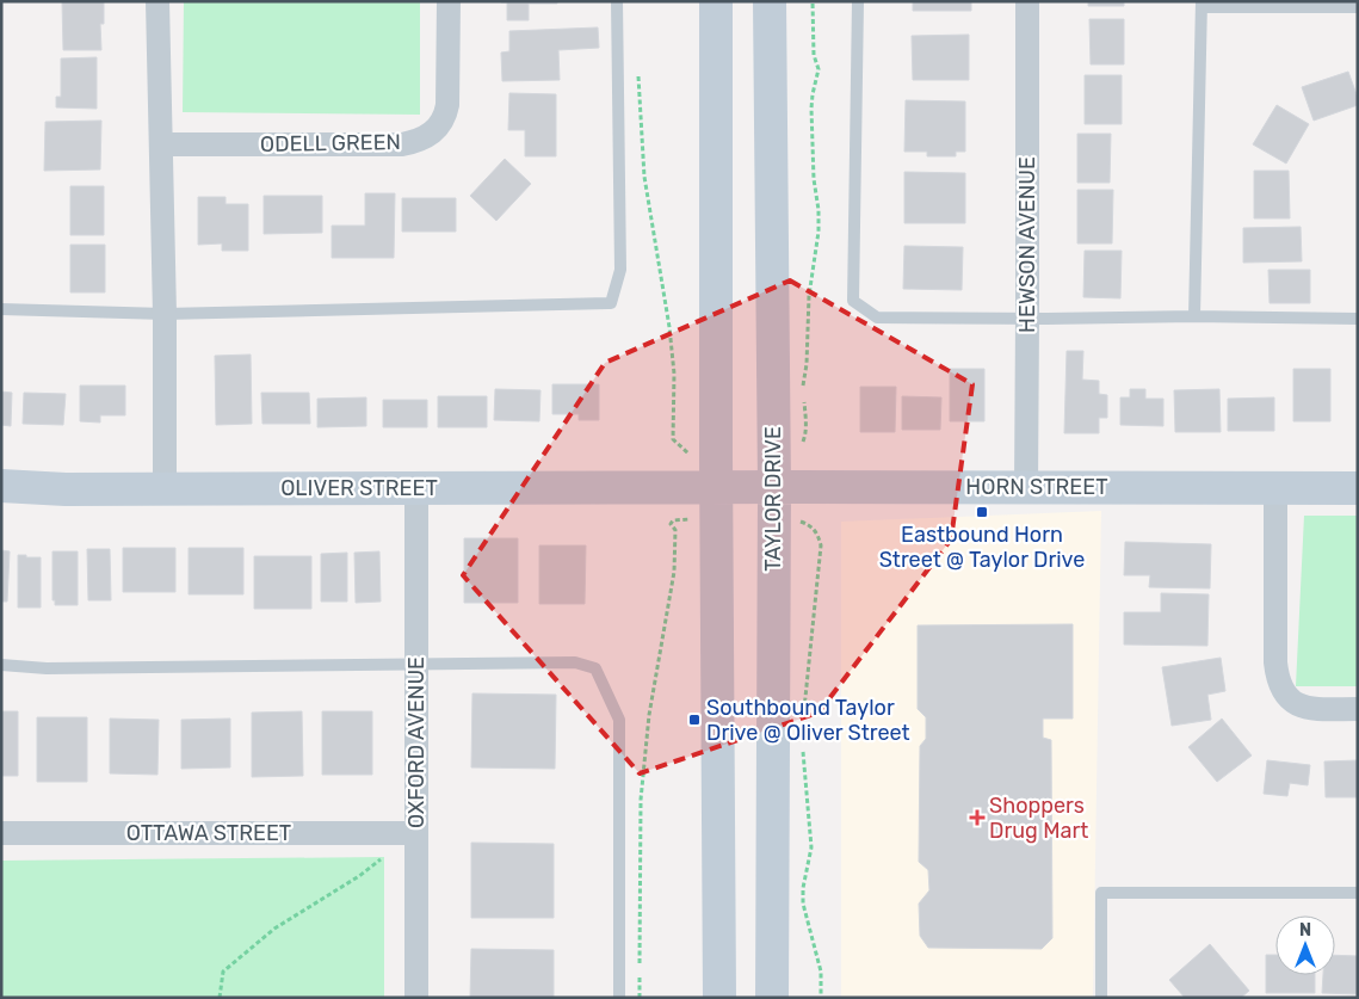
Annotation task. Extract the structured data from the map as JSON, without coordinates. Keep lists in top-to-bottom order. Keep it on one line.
{"streets":{"main road":["HORN STREET","OLIVER STREET","TAYLOR DRIVE"],"street":["ODELL GREEN","HEWSON AVENUE","OXFORD AVENUE","OTTAWA STREET"]},"crossings":[["HEWSON AVENUE","HORN STREET"],["HORN STREET","OLIVER STREET"],["HORN STREET","TAYLOR DRIVE"],["OLIVER STREET","OXFORD AVENUE"],["OXFORD AVENUE","OTTAWA STREET"]],"places":{"transit":["Eastbound Horn Street @ Taylor Drive","Southbound Taylor Drive @ Oliver Street"],"health":["Shoppers Drug Mart"]},"north":"top"}
